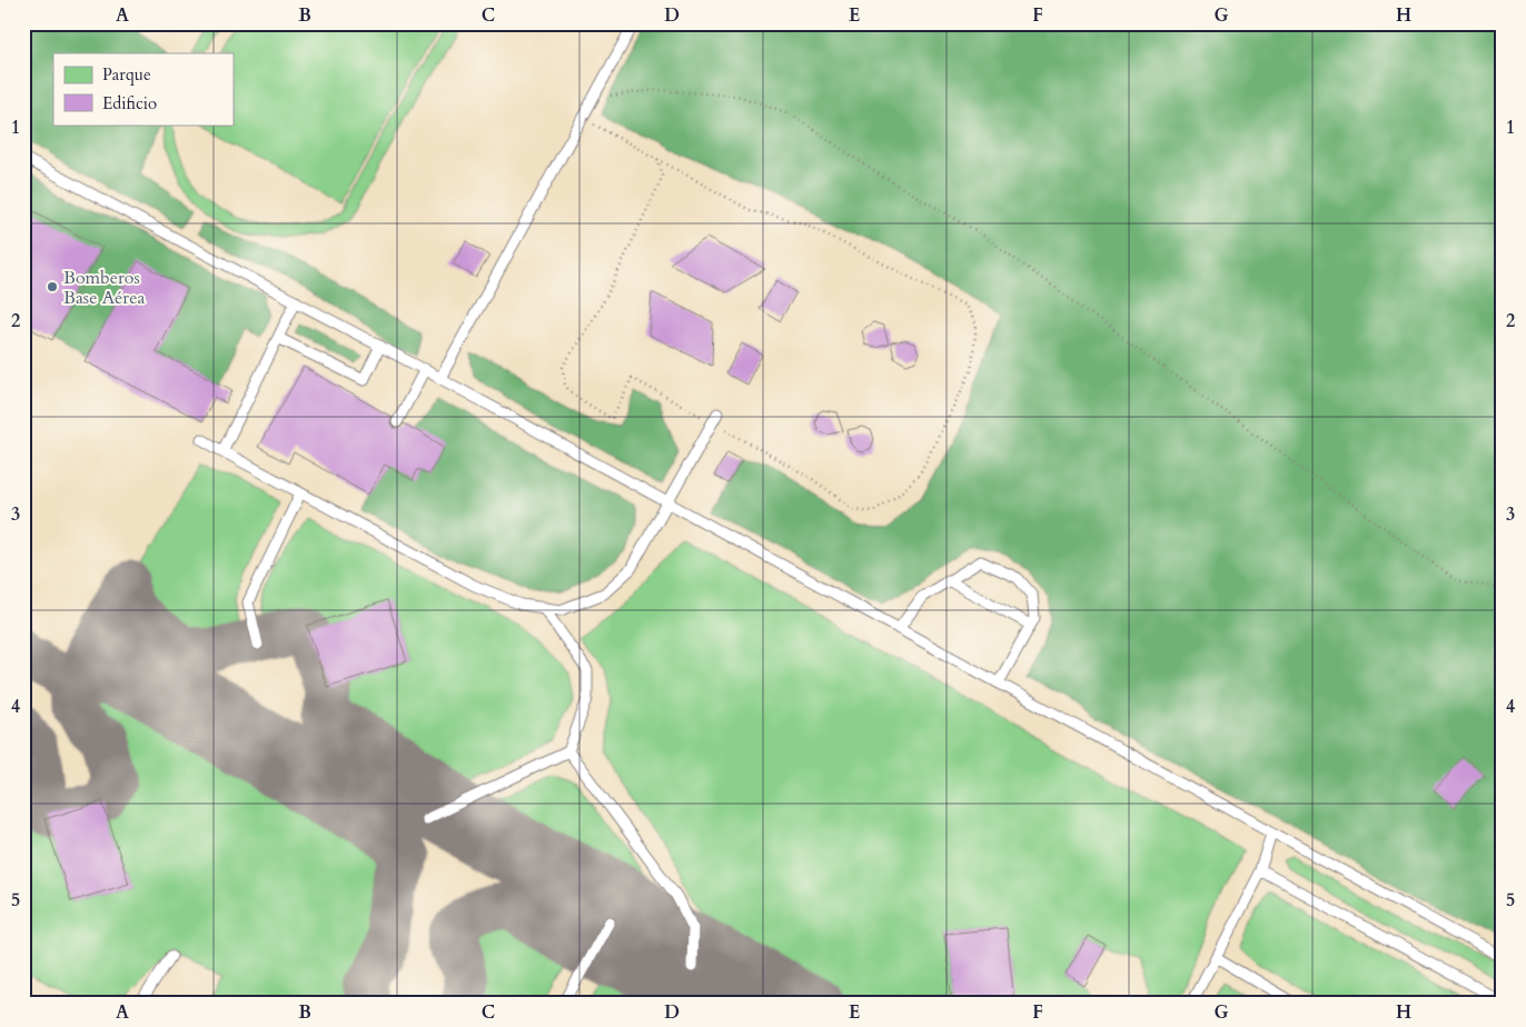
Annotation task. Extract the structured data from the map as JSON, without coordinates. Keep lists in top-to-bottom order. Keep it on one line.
{"places":["Bomberos Base Aérea"],"legend":["Parque","Edificio"],"grid":{"columns":["A","B","C","D","E","F","G","H"],"rows":["1","2","3","4","5"]}}
